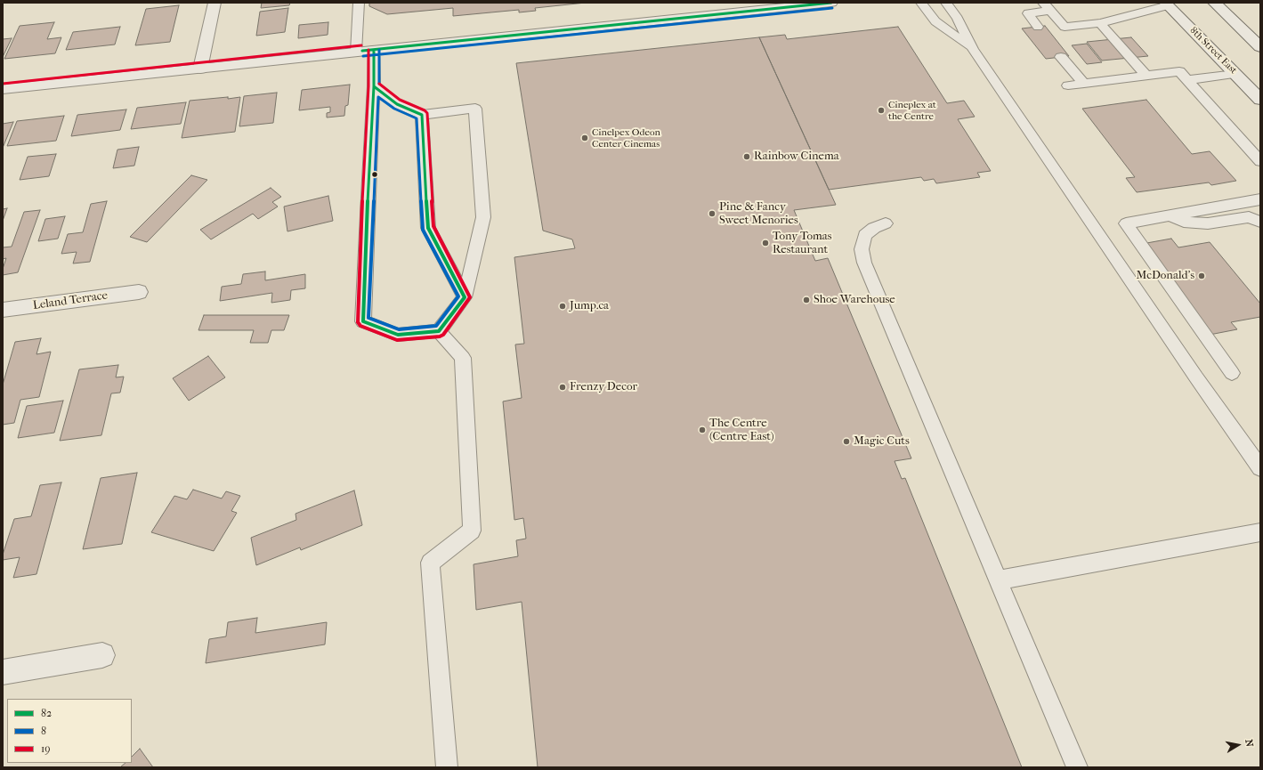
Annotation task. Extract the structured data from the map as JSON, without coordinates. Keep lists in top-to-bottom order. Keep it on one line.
{"streets":{"street":["8th Street East","Leland Terrace"]},"places":["Cineplex at the Centre","Cinelpex Odeon Center Cinemas","Rainbow Cinema","Pine & Fancy Sweet Menories","Tony Tomas Restaurant","McDonald's","Shoe Warehouse","Jump.ca","Frenzy Decor","The Centre (Centre East)","Magic Cuts"],"lines":["transit line 82","transit line 8","transit line 19"],"legend":["82","8","19"],"north":"right"}
